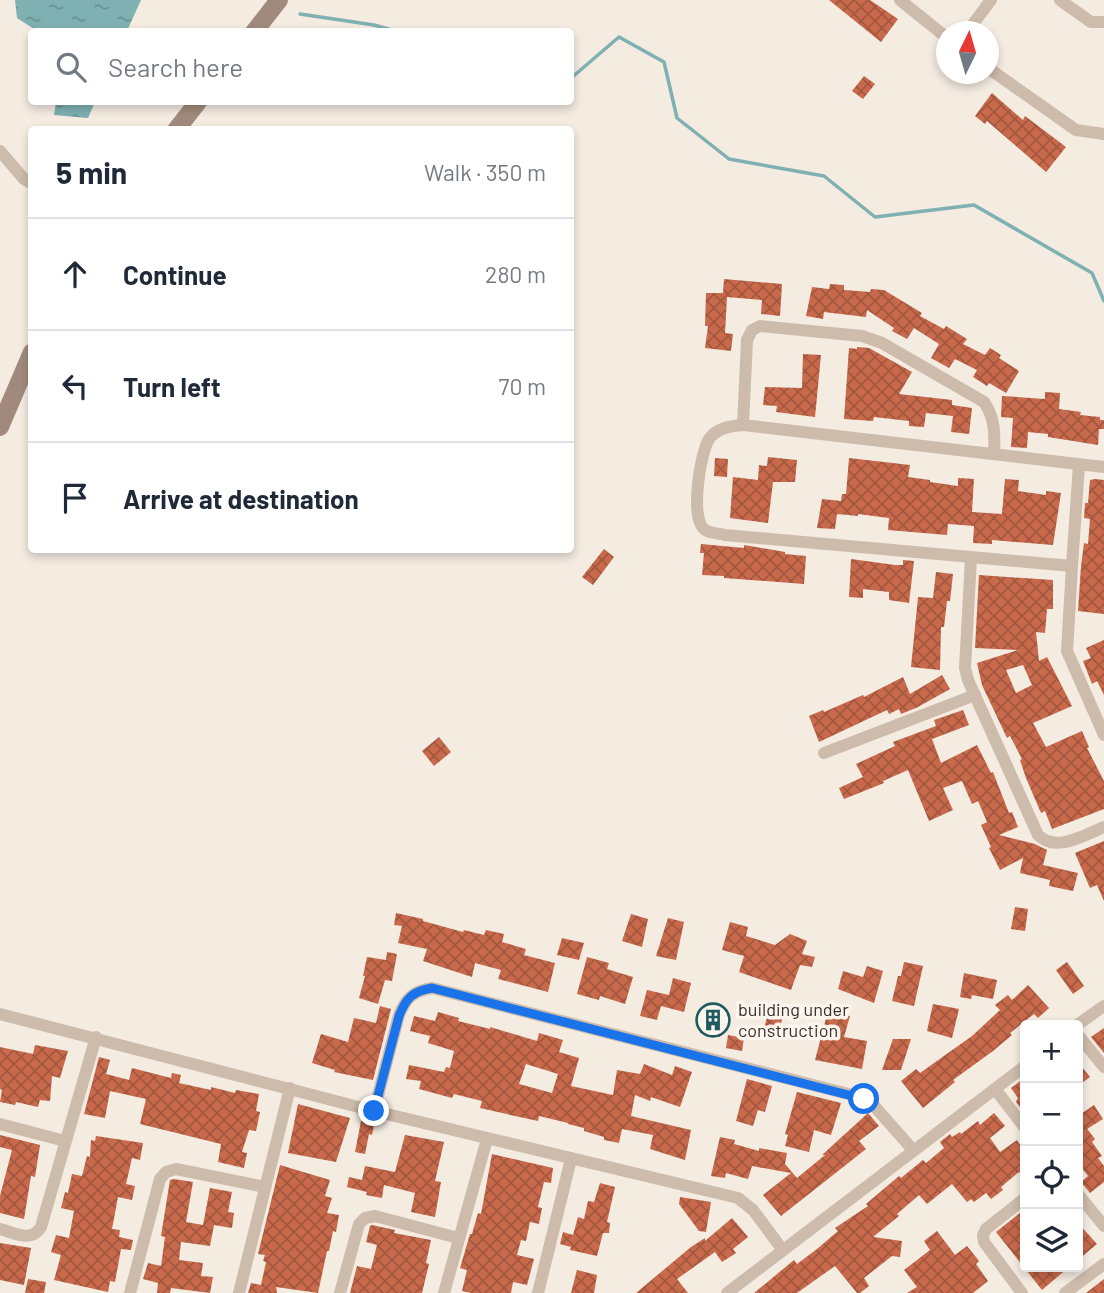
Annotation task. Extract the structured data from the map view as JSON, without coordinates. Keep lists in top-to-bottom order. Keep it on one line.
{"places":{"building":["building under construction"]},"north":"top","page":{"search":"Search here","heading":["5 min","Walk · 350 m"],"list":[["Continue","280 m"],["Turn left","70 m"],"Arrive at destination"],"map_buttons":["+","−"]}}
